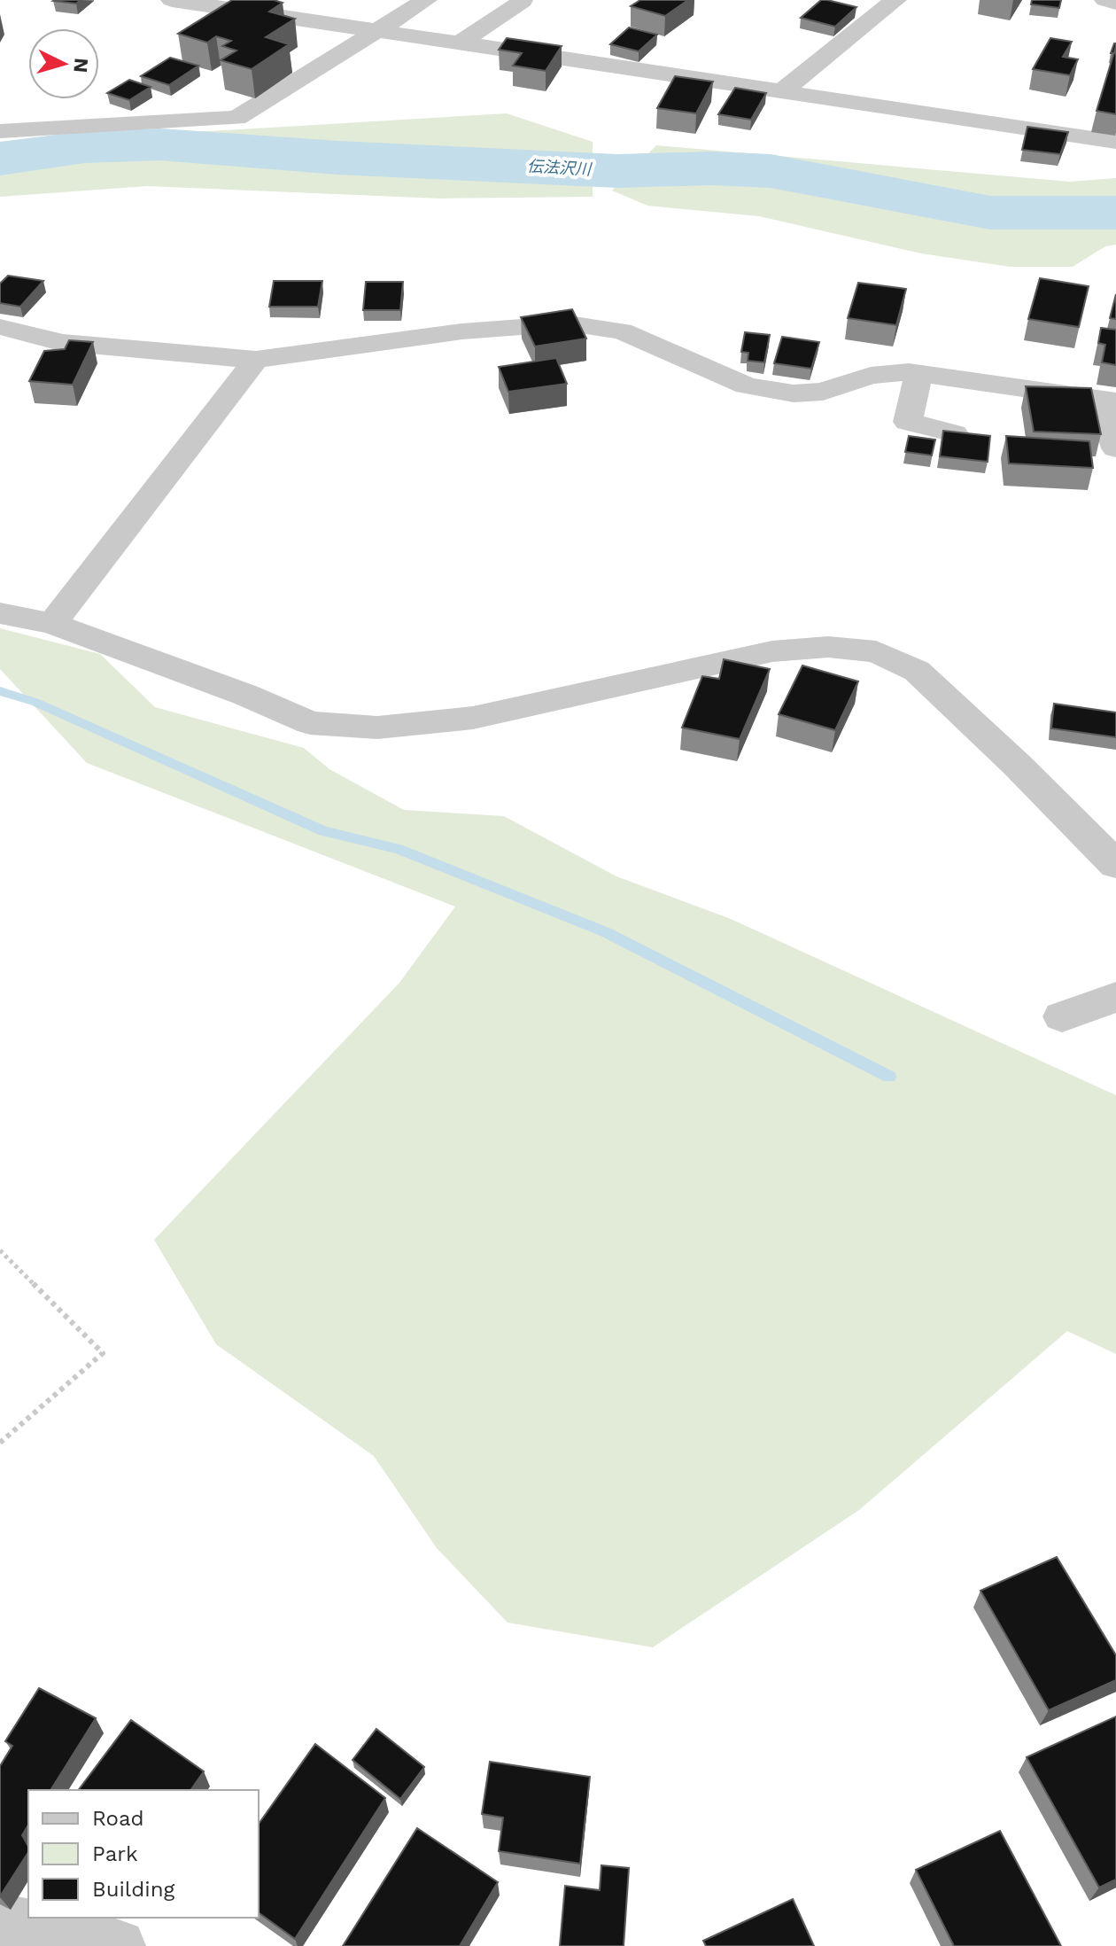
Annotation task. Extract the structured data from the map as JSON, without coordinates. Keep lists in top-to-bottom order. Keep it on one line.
{"water":["伝法沢川"],"legend":["Road","Park","Building"],"north":"right"}
